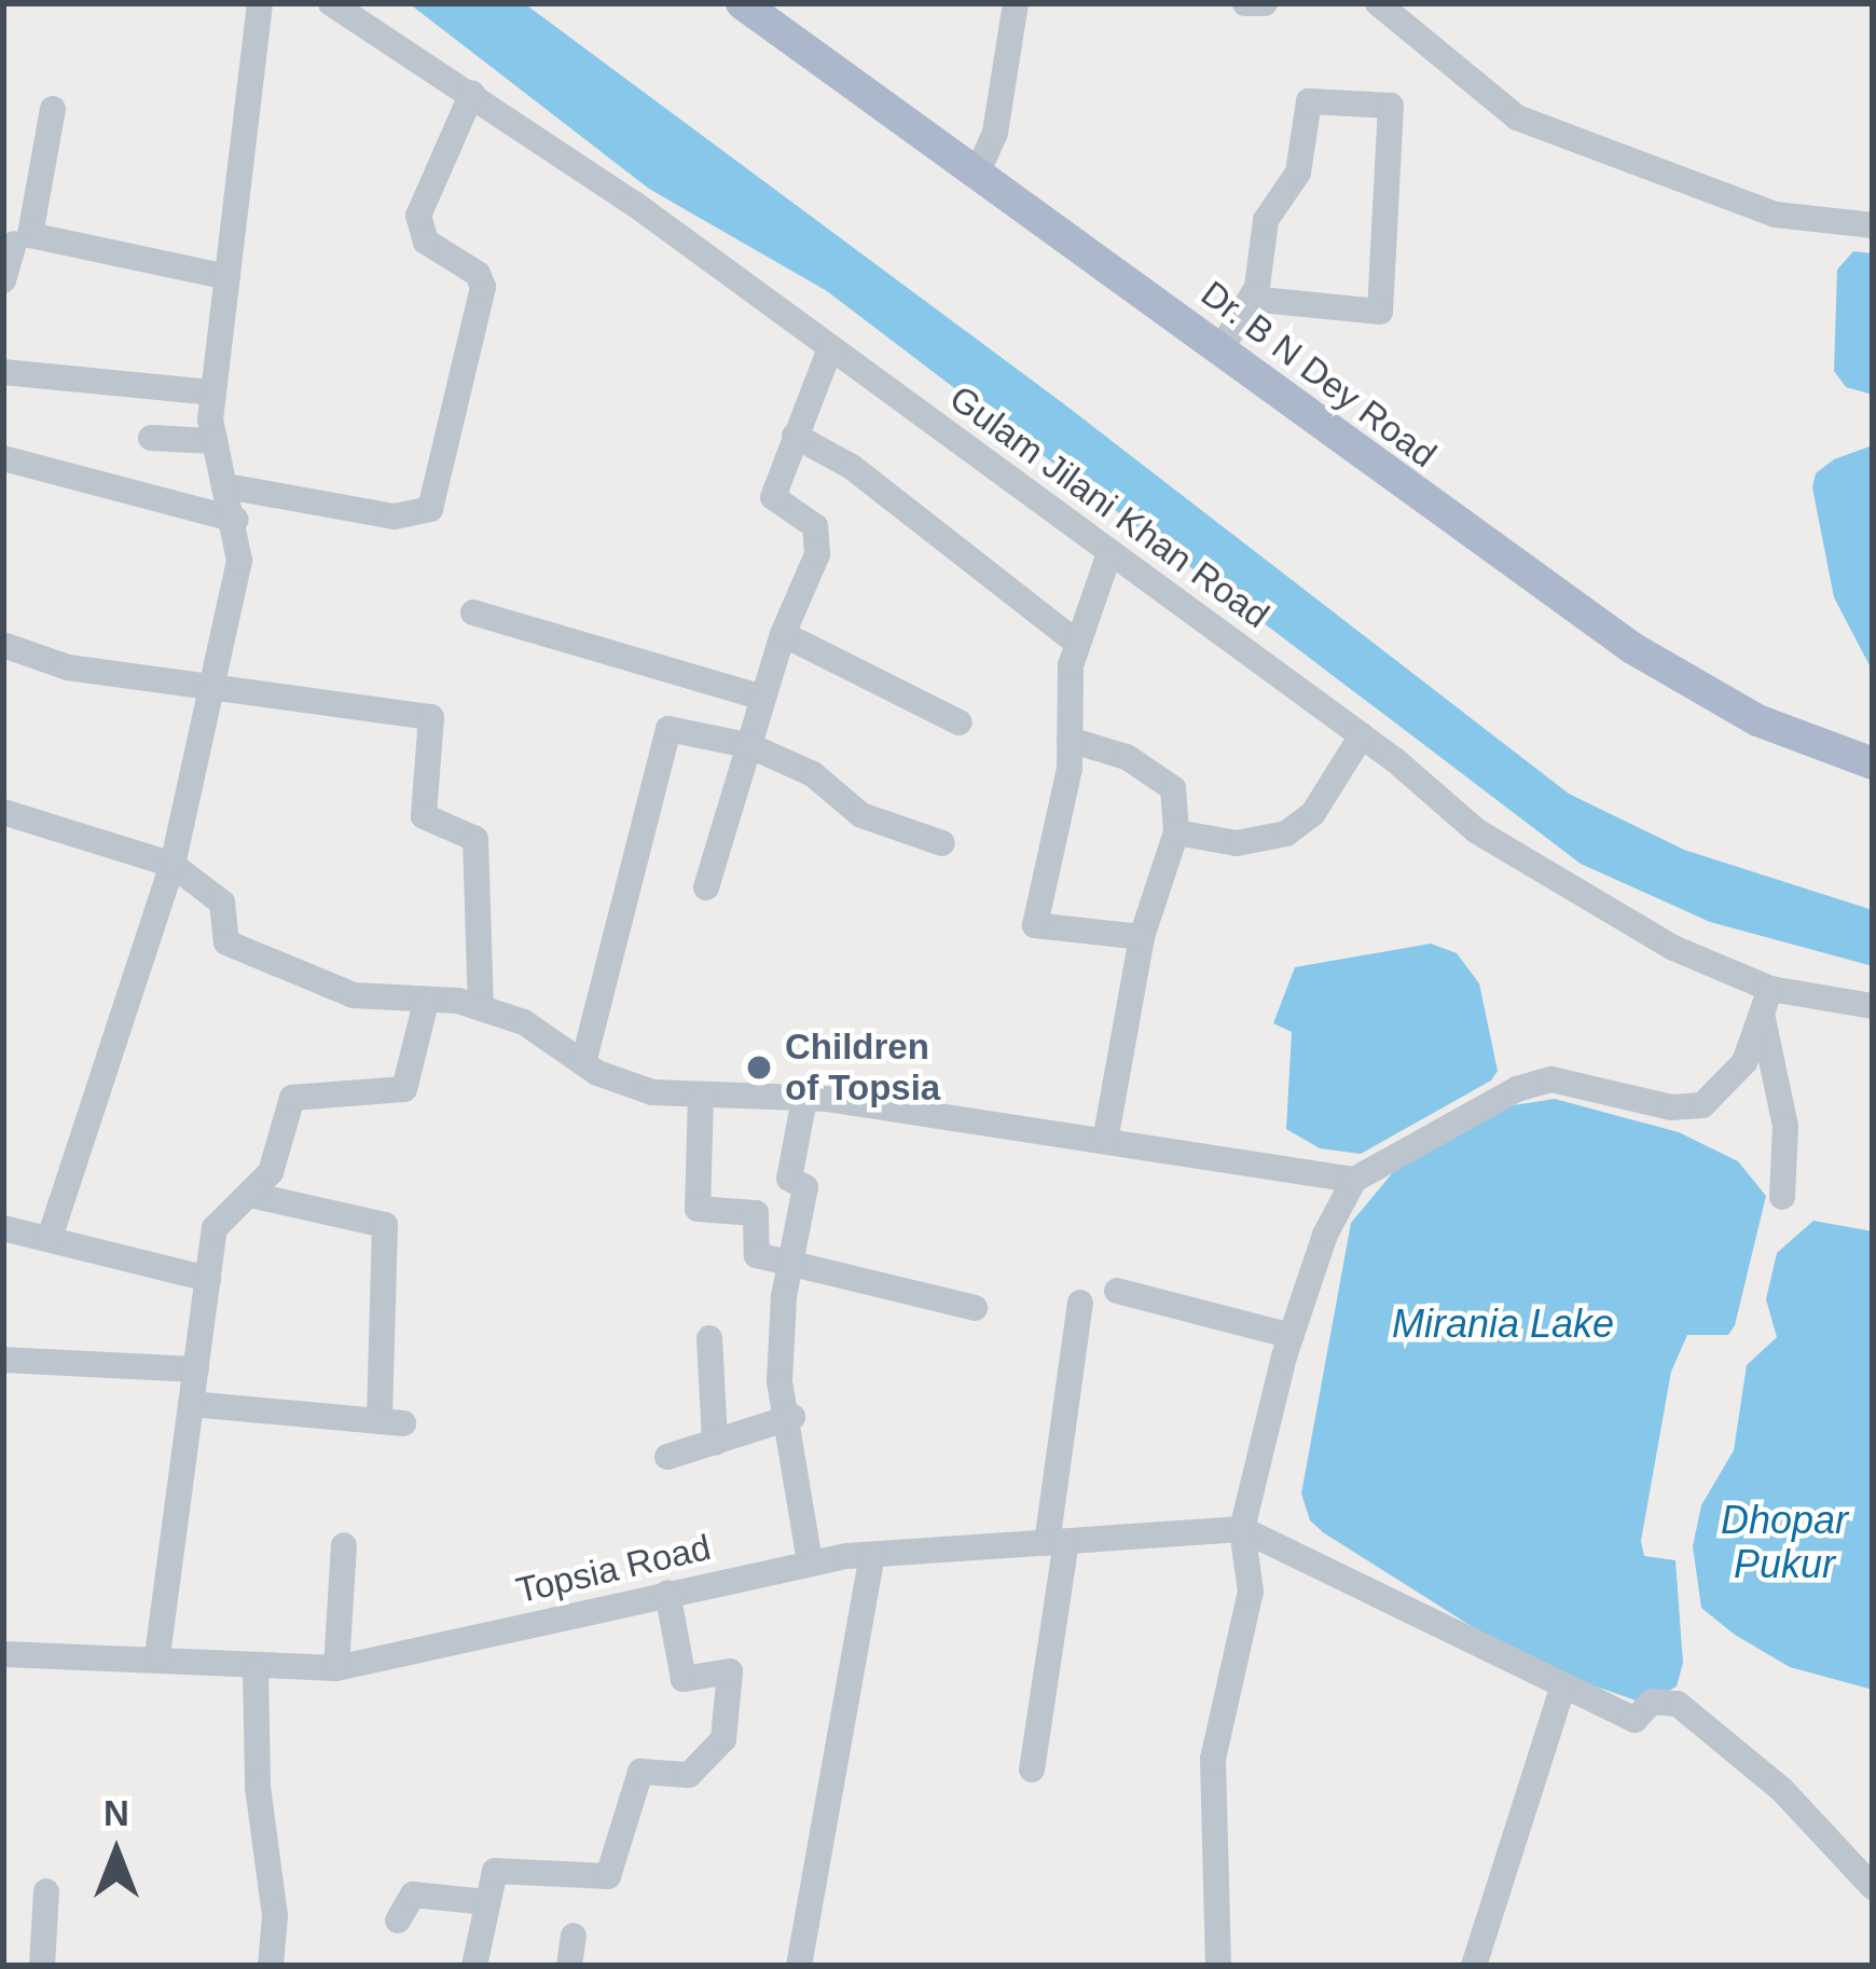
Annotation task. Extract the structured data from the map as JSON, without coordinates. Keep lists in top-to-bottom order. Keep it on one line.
{"streets":{"main road":["Dr. B N Dey Road"],"street":["Gulam Jilani Khan Road","Topsia Road"]},"water":["Mirania Lake","Dhopar Pukur"],"places":["Children of Topsia"],"north":"top"}
